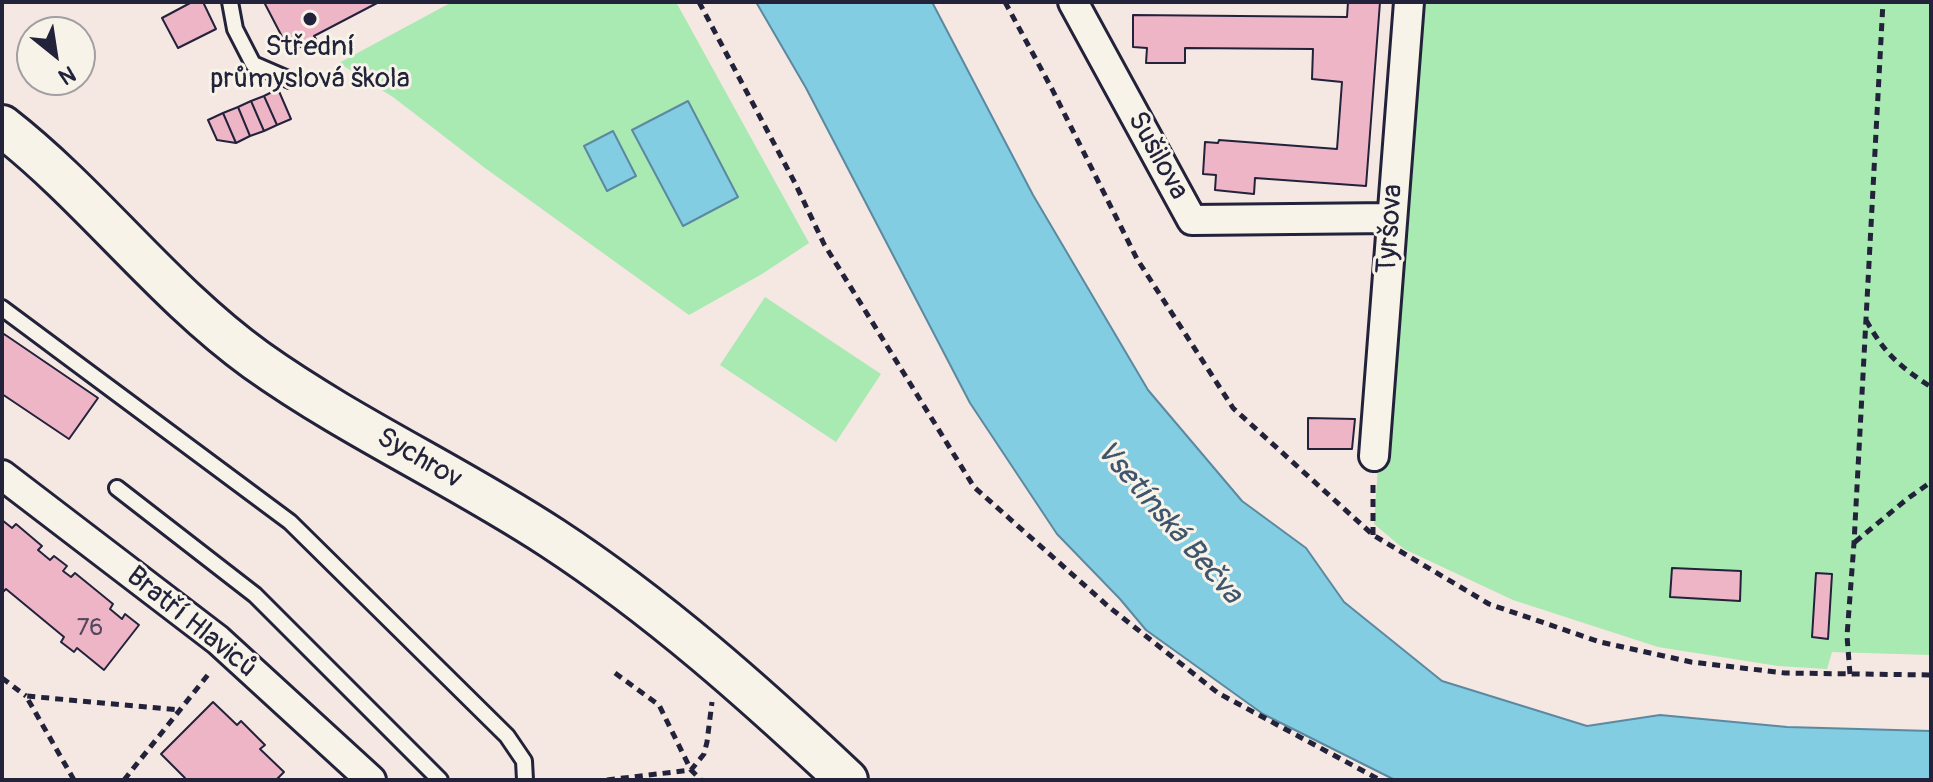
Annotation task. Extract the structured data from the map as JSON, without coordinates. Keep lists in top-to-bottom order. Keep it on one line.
{"streets":{"street":["Sušilova","Tyršova","Sychrov","Bratří Hlaviců"]},"crossings":[["Sušilova","Tyršova"]],"water":["Vsetínská Bečva"],"places":["Střední průmyslová škola"],"house_numbers":["76"],"north":"bottom right"}
